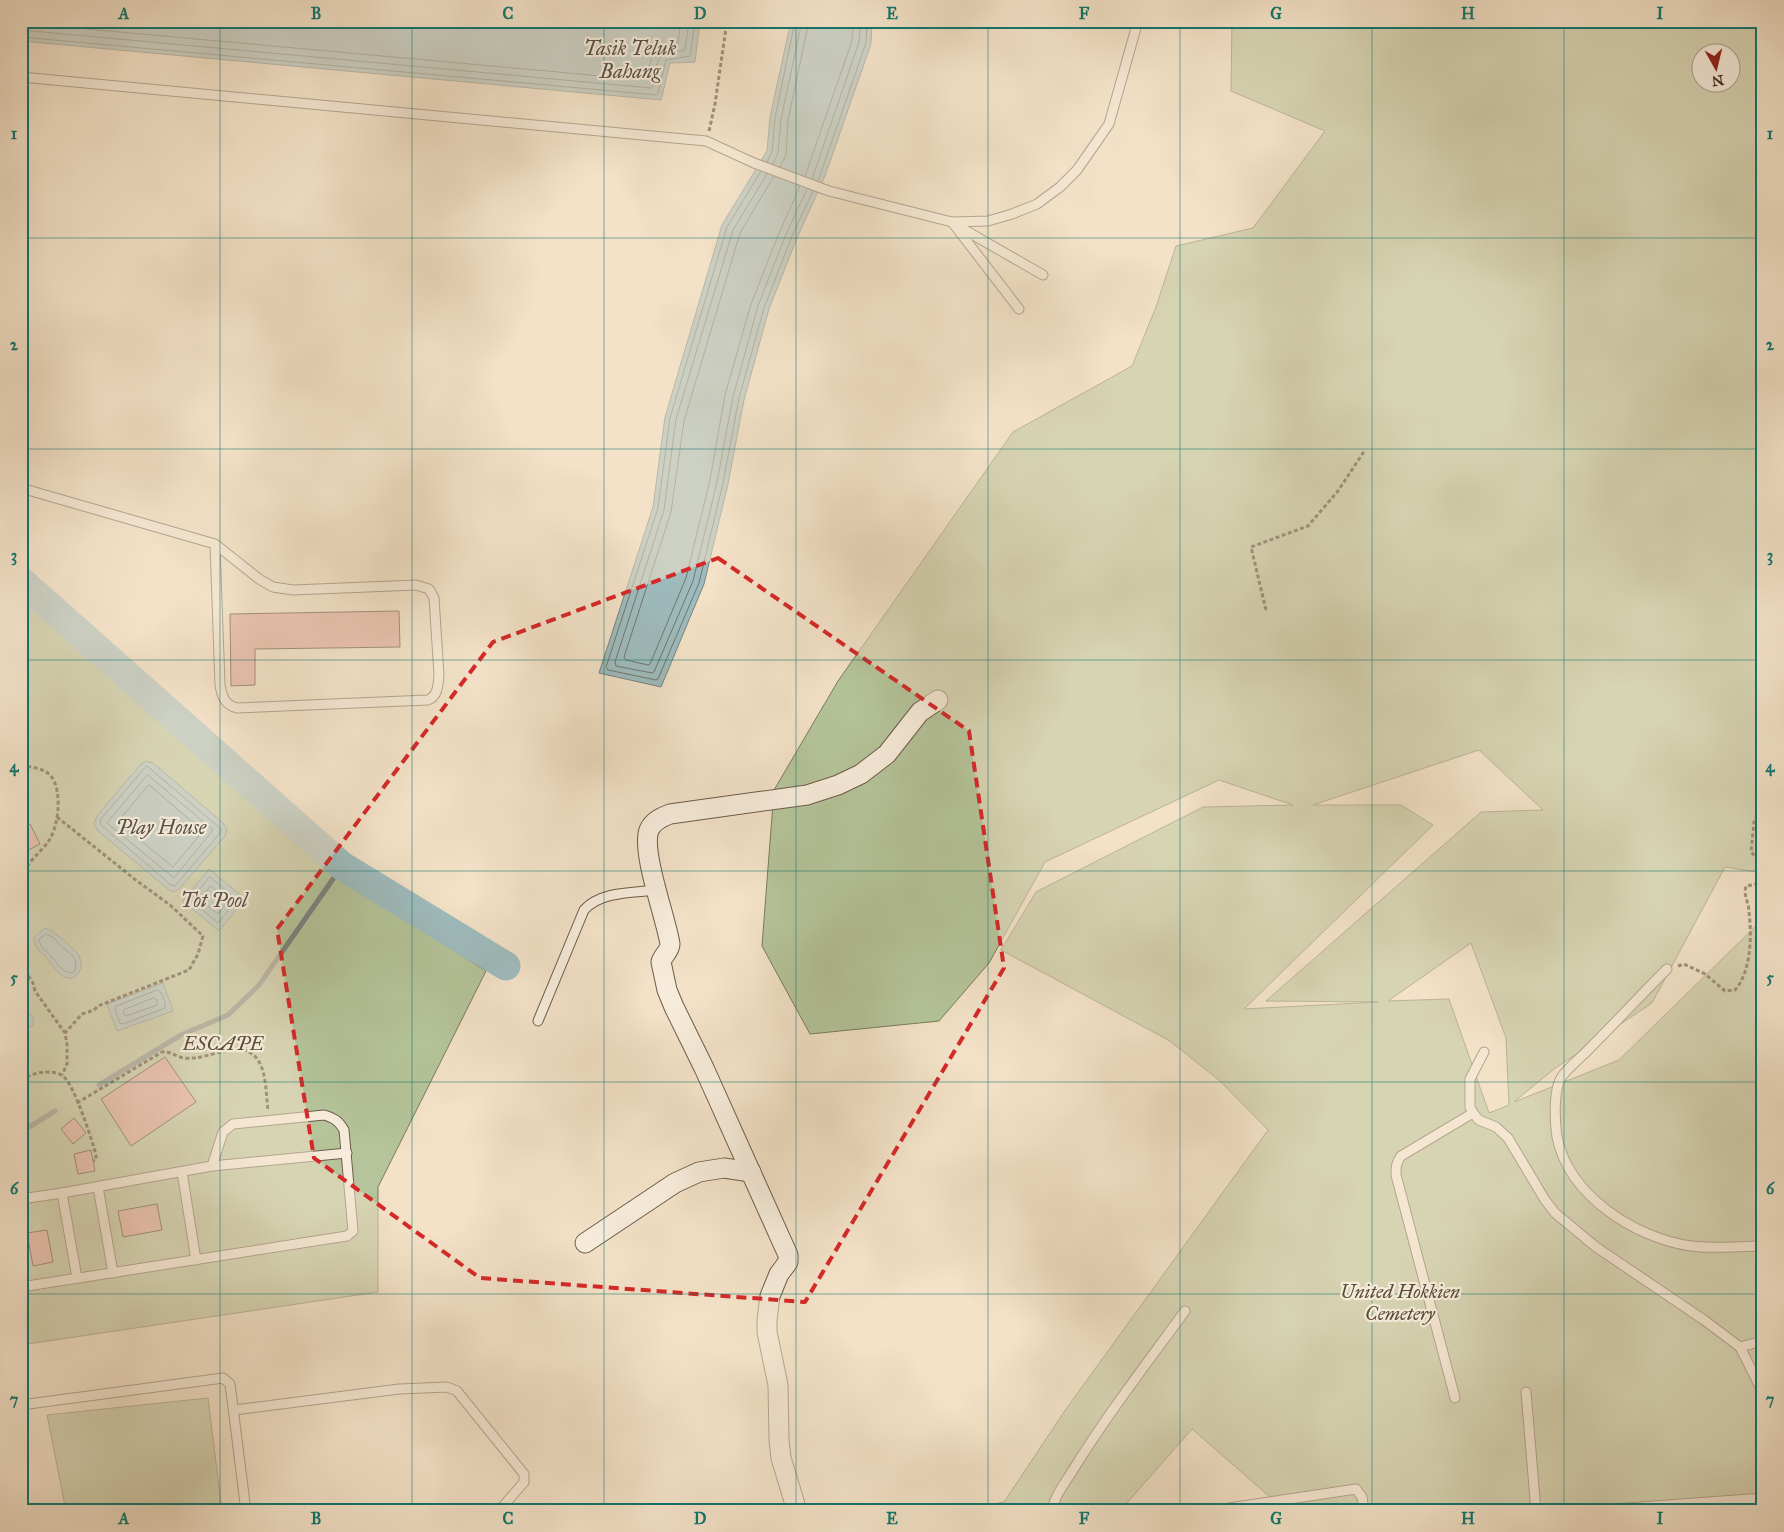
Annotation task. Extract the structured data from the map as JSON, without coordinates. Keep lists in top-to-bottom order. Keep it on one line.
{"water":["Tasik Teluk Bahang","Play House","Tot Pool"],"parks":["ESCAPE","United Hokkien Cemetery"],"north":"bottom","grid":{"columns":["A","B","C","D","E","F","G","H","I"],"rows":["1","2","3","4","5","6","7"]}}
